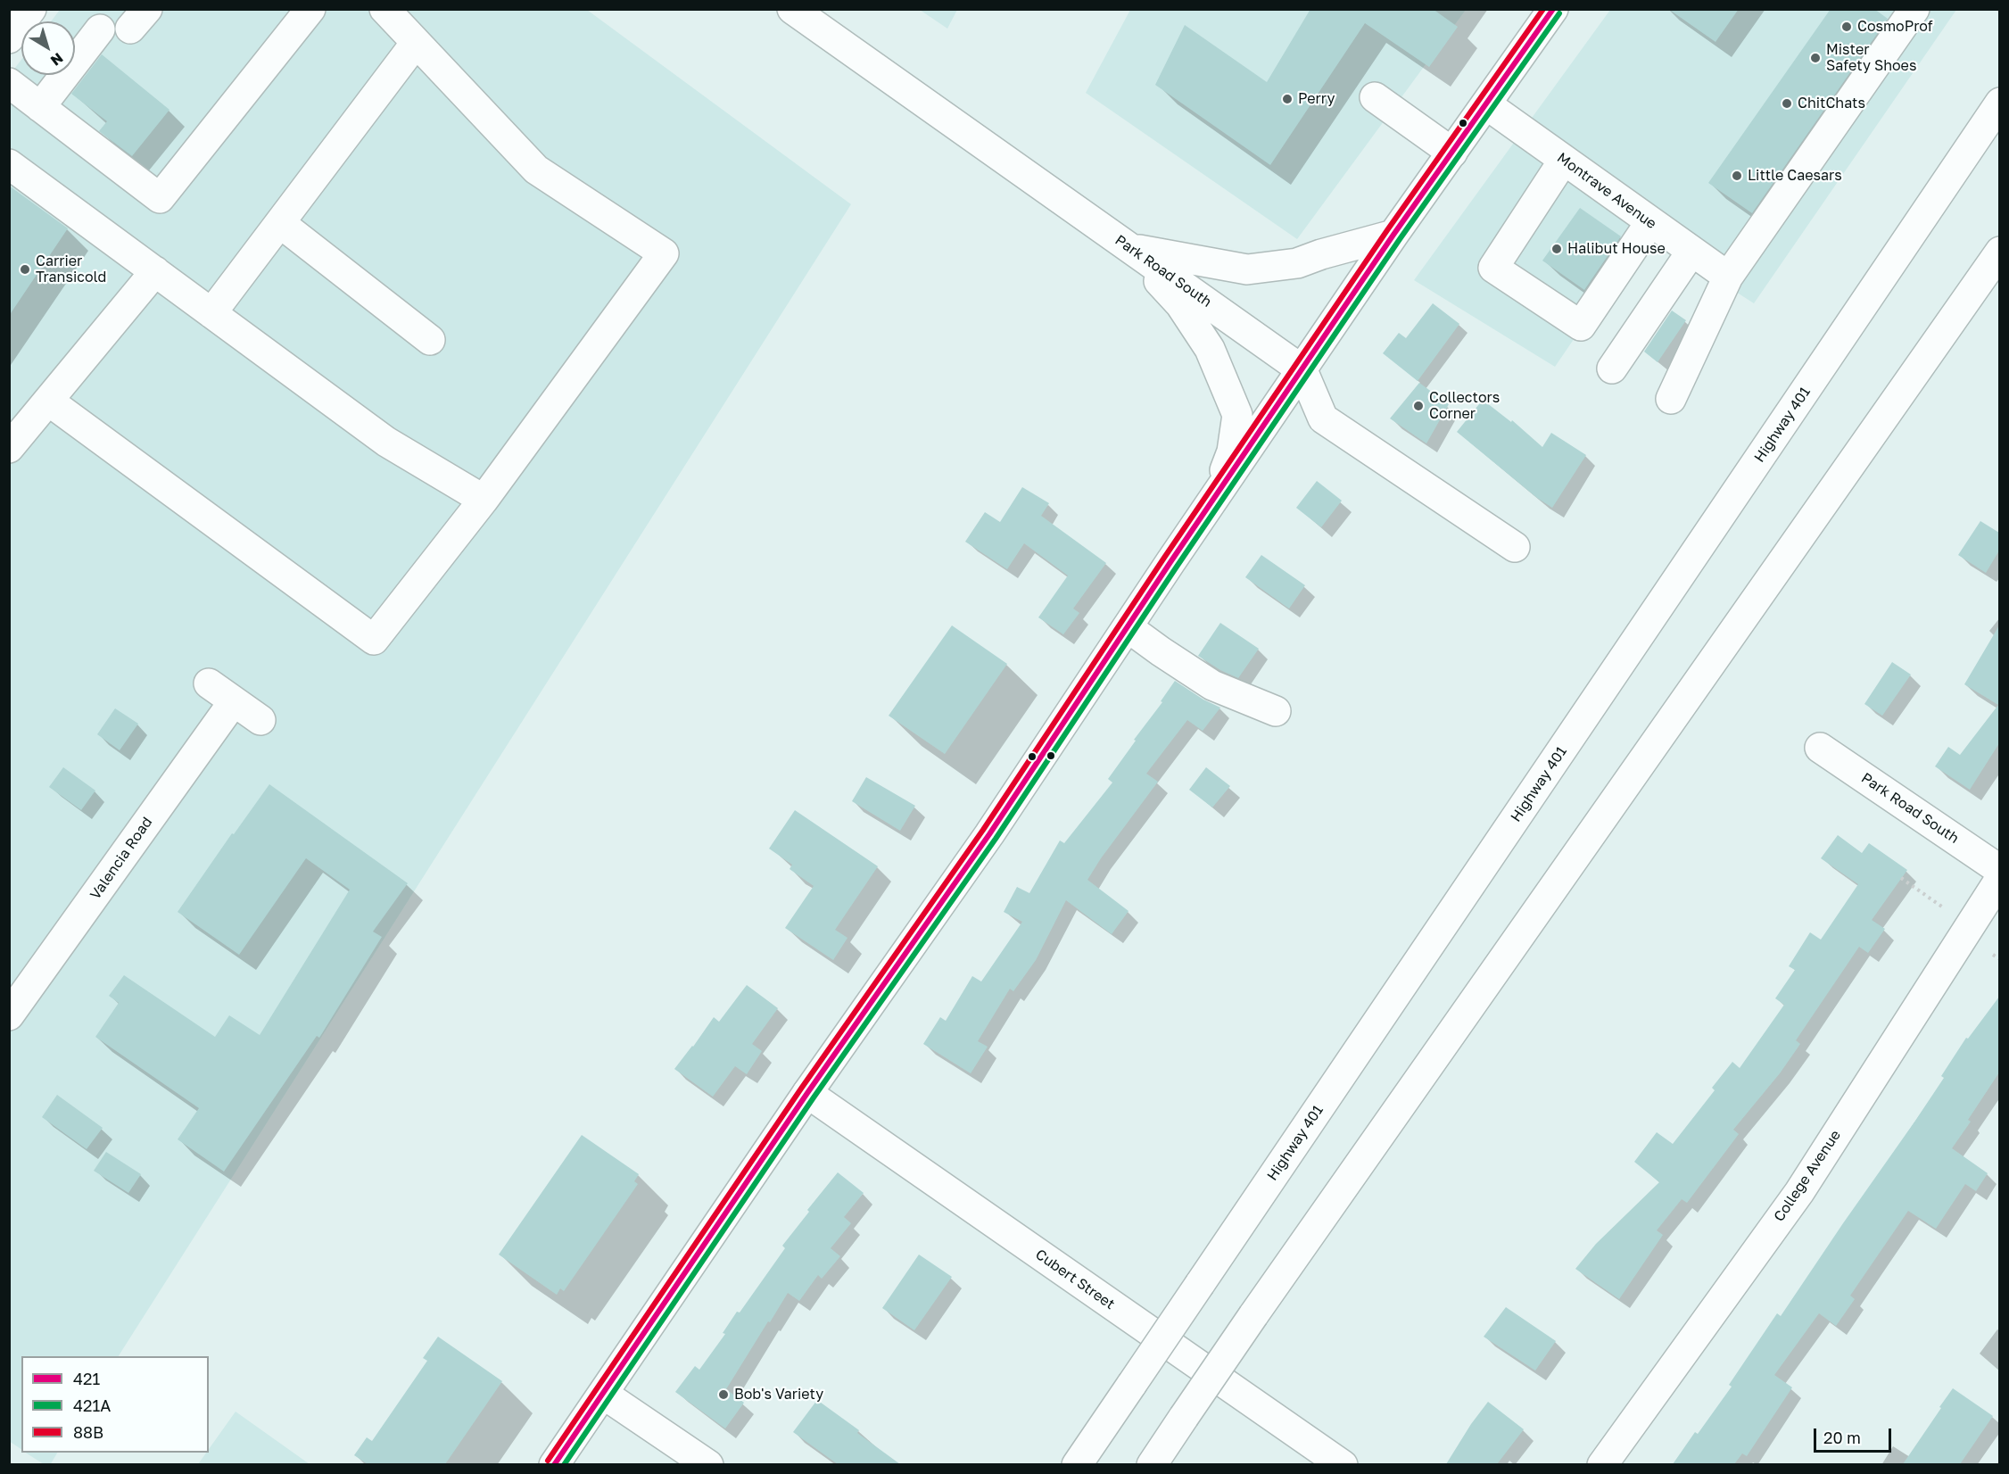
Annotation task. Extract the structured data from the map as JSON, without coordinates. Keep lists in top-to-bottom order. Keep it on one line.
{"streets":{"main road":["Montrave Avenue","Park Road South","Highway 401","Valencia Road","College Avenue","Cubert Street"]},"places":["CosmoProf","Mister Safety Shoes","Perry","ChitChats","Little Caesars","Halibut House","Carrier Transicold","Collectors Corner","Bob's Variety"],"lines":["transit line 421","transit line 88B","transit line 421A"],"legend":["421","421A","88B"],"scale_bar":"20 m","north":"bottom right"}
